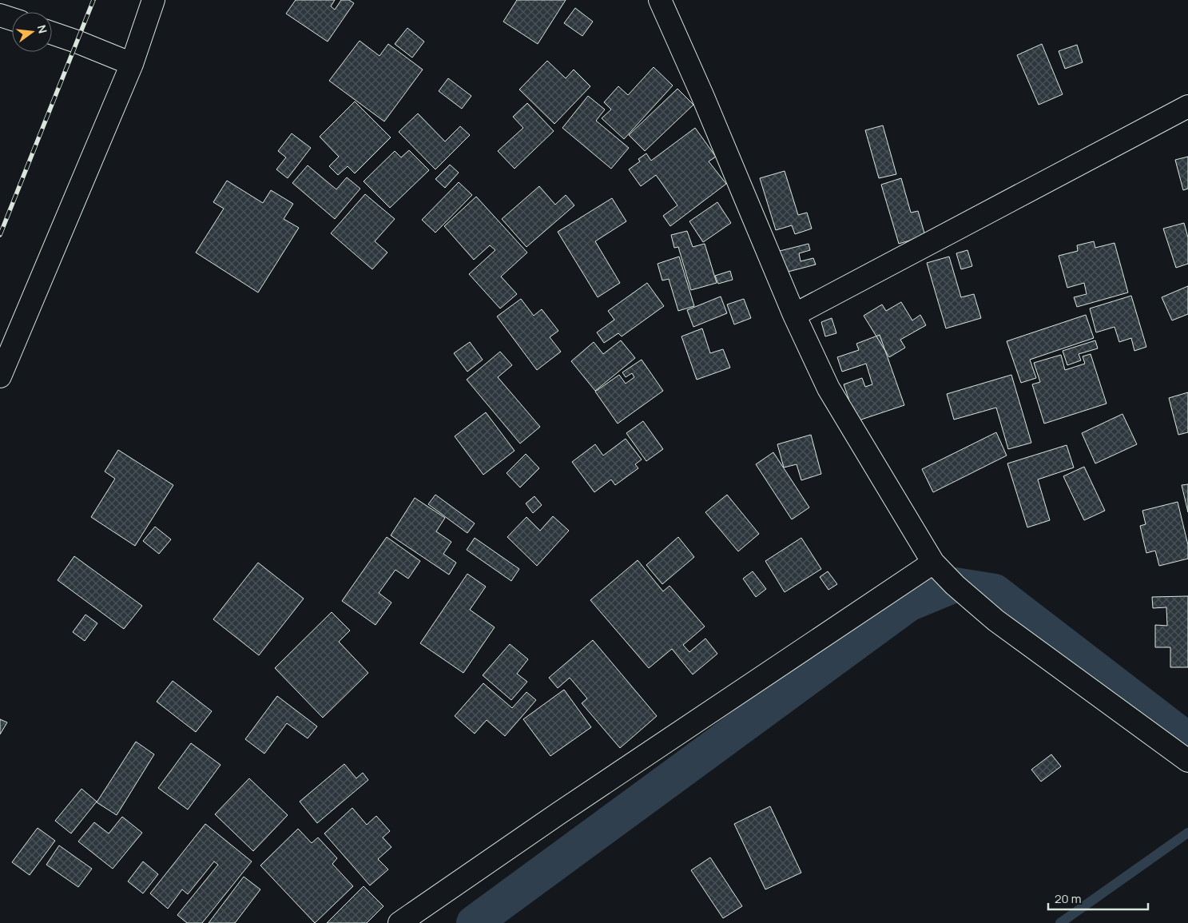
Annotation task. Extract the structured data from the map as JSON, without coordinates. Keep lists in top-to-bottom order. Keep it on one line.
{"scale_bar":"20 m","north":"right"}
